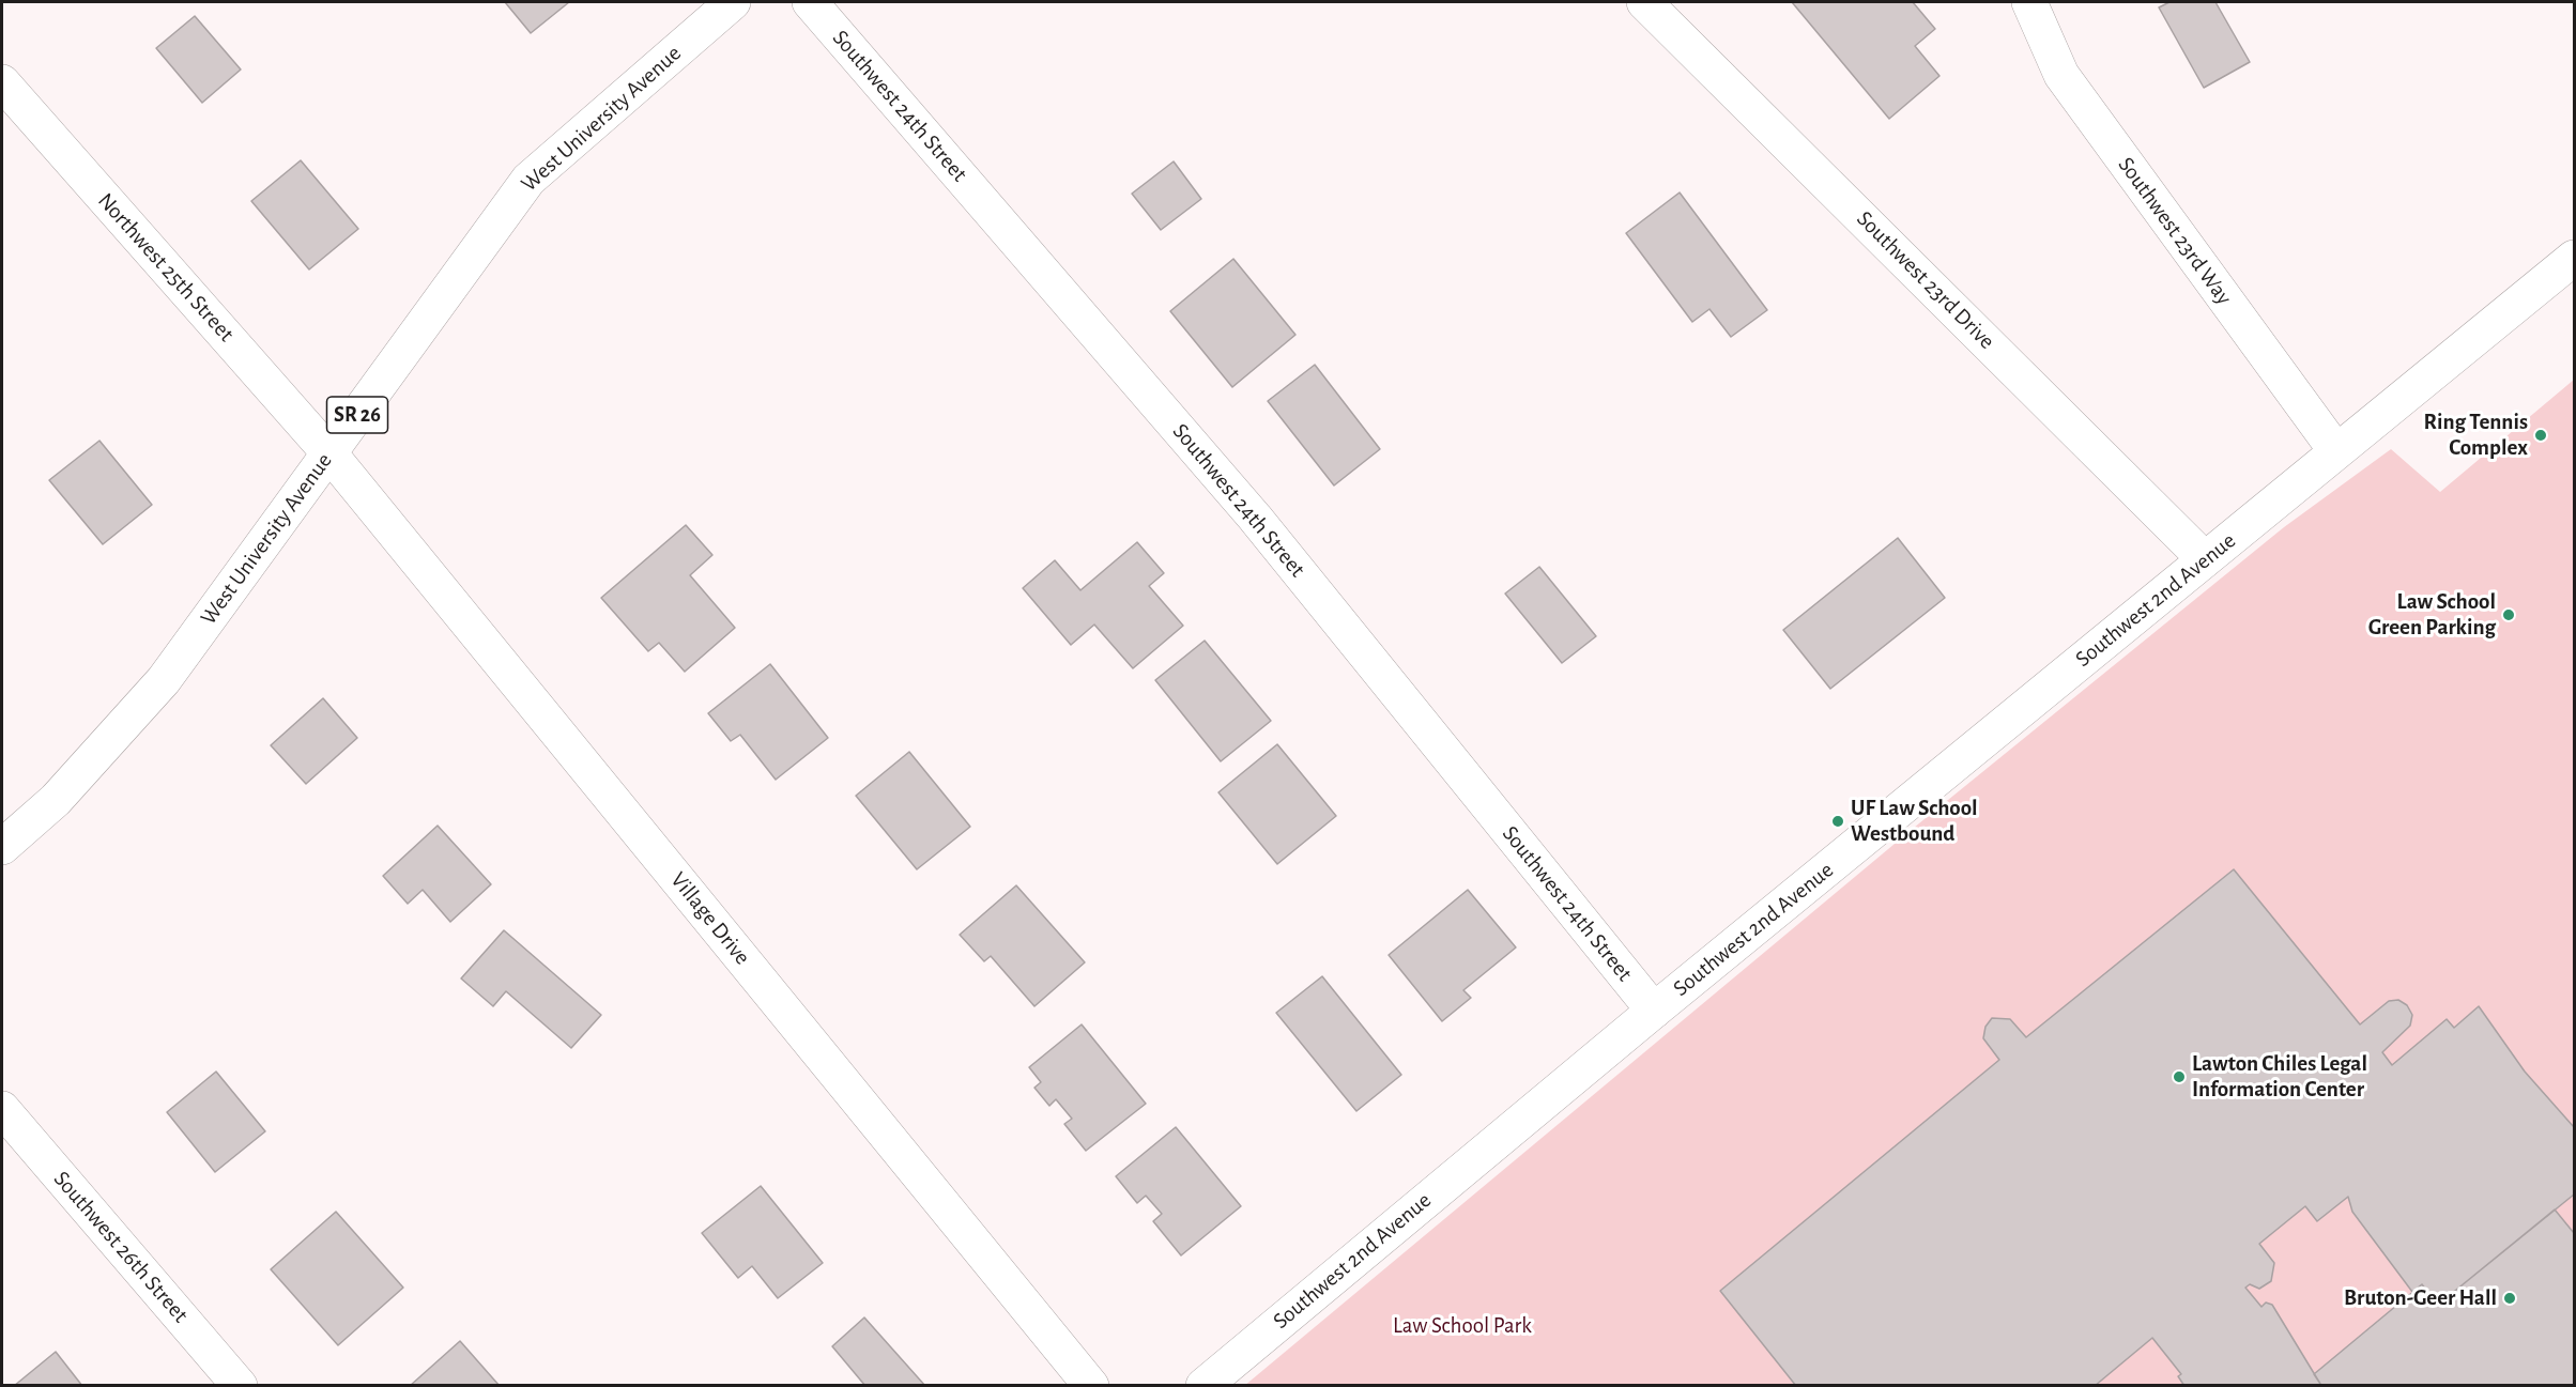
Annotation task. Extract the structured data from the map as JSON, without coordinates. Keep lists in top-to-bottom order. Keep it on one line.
{"streets":{"street":["Southwest 24th Street","West University Avenue","Southwest 23rd Way","Northwest 25th Street","Southwest 23rd Drive","SR 26","Southwest 2nd Avenue","Village Drive","Southwest 26th Street"]},"crossings":[["Southwest 24th Street","Southwest 2nd Avenue"],["West University Avenue","Northwest 25th Street"],["West University Avenue","Village Drive"],["Southwest 23rd Way","Southwest 2nd Avenue"],["Northwest 25th Street","Village Drive"],["Southwest 23rd Drive","Southwest 2nd Avenue"]],"parks":["Law School Park"],"places":["Ring Tennis Complex","Law School Green Parking","UF Law School Westbound","Lawton Chiles Legal Information Center","Bruton-Geer Hall"]}
